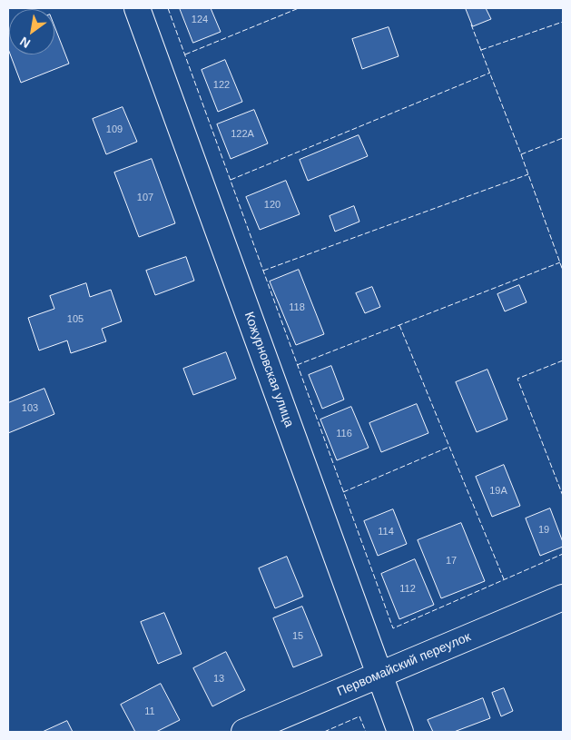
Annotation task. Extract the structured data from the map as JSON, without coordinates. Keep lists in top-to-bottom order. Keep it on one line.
{"streets":{"street":["Кожурновская улица","Первомайский переулок"]},"crossings":[["Кожурновская улица","Первомайский переулок"]],"house_numbers":["124","122","109","122А","107","120","118","105","103","116","19А","19","114","17","112","15","13","11"],"north":"bottom left"}
